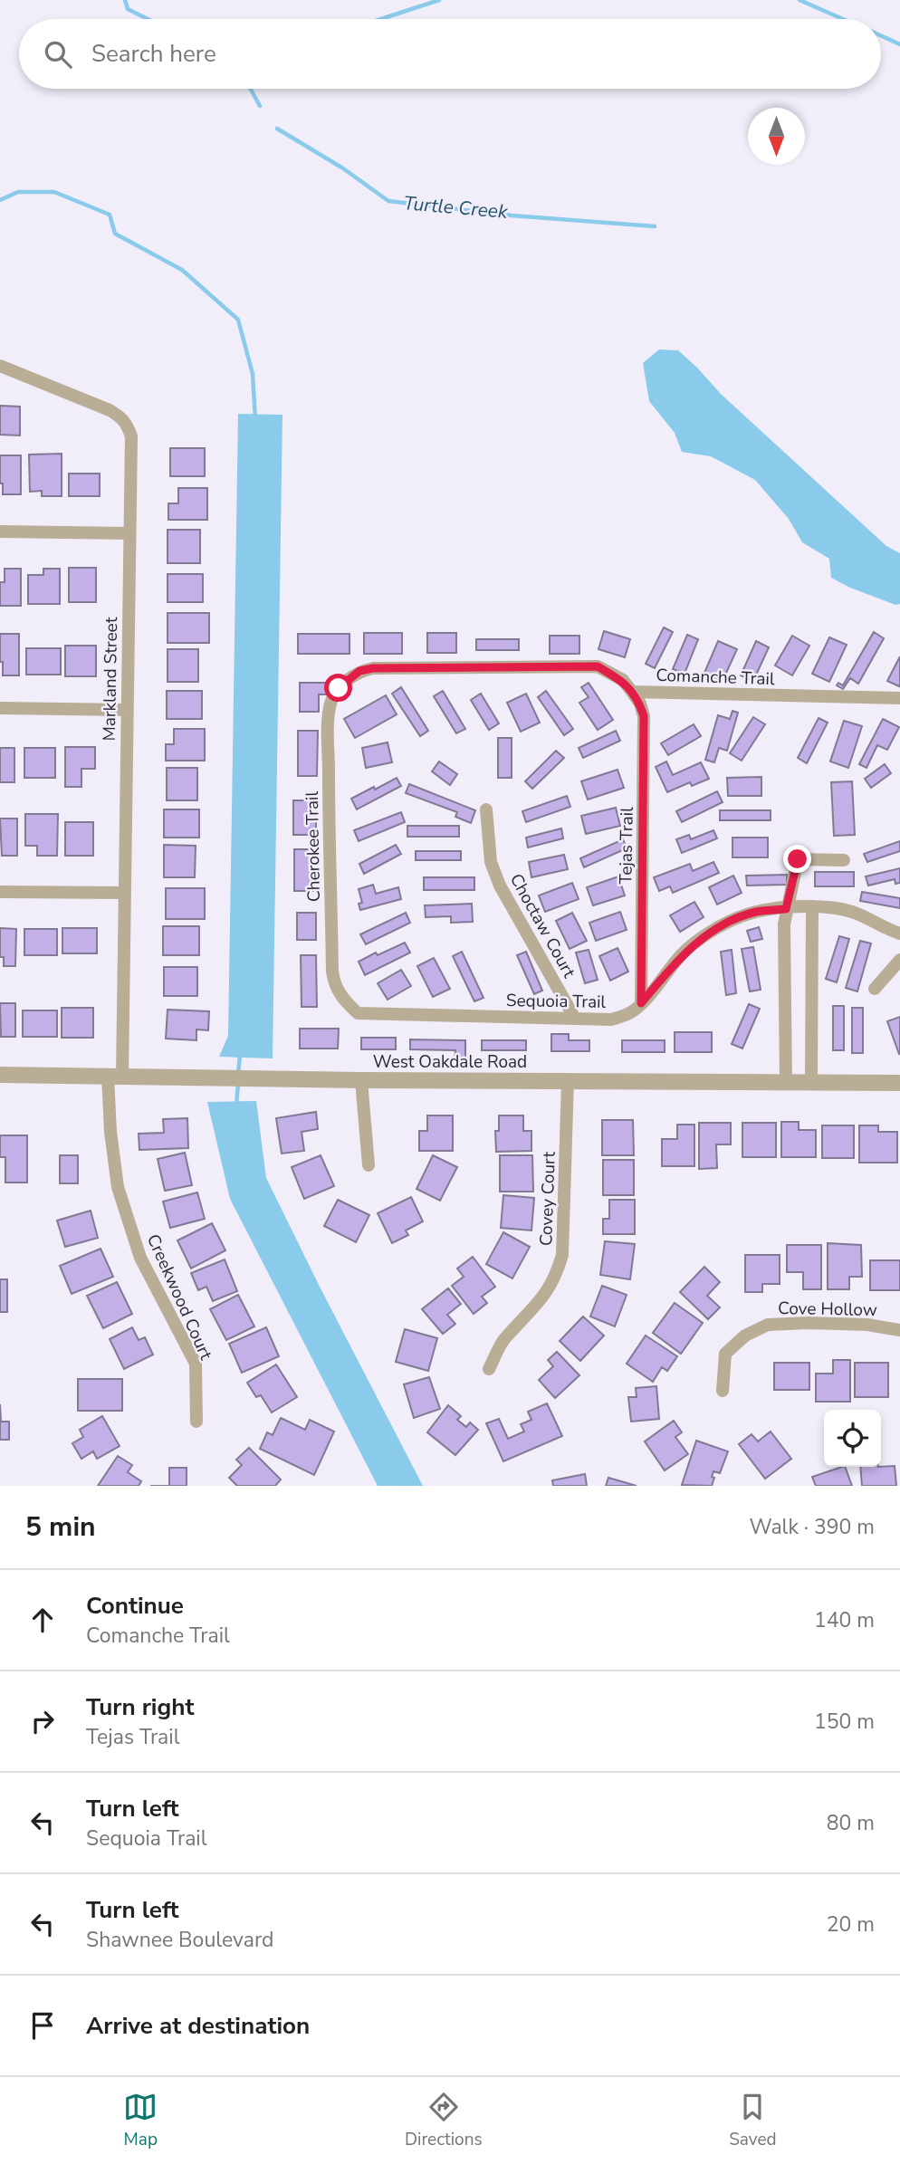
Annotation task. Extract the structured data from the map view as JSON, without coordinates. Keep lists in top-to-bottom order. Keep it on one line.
{"streets":{"street":["Comanche Trail","Markland Street","Tejas Trail","Cherokee Trail","Choctaw Court","Sequoia Trail","West Oakdale Road","Covey Court","Creekwood Court","Cove Hollow"]},"crossings":[["Comanche Trail","Tejas Trail"],["Comanche Trail","Cherokee Trail"],["Markland Street","West Oakdale Road"],["Markland Street","Creekwood Court"],["Tejas Trail","Sequoia Trail"],["Cherokee Trail","Sequoia Trail"],["Choctaw Court","Sequoia Trail"],["West Oakdale Road","Covey Court"],["West Oakdale Road","Creekwood Court"]],"water":["Turtle Creek"],"north":"bottom","page":{"search":"Search here","heading":["5 min","Walk · 390 m"],"list":[["Continue","Comanche Trail","140 m"],["Turn right","Tejas Trail","150 m"],["Turn left","Sequoia Trail","80 m"],["Turn left","Shawnee Boulevard","20 m"],"Arrive at destination"],"nav":["Map","Directions","Saved"]}}
